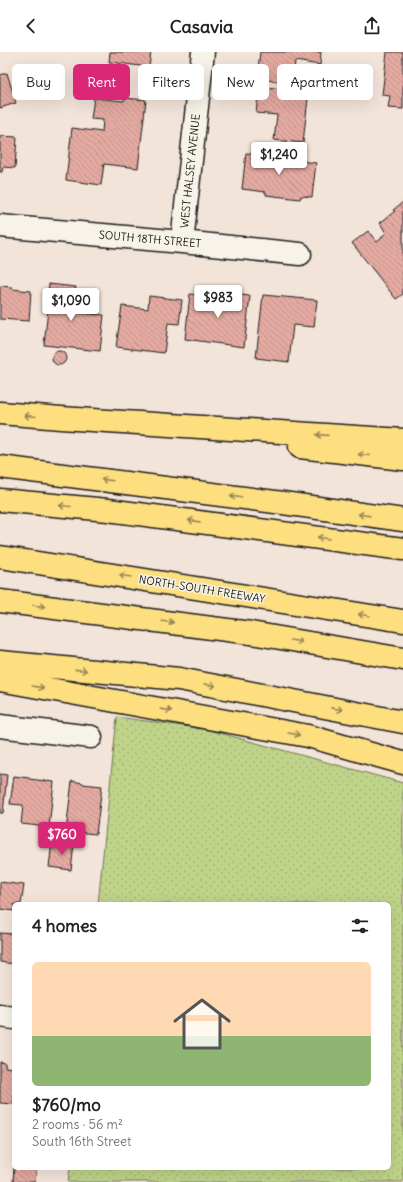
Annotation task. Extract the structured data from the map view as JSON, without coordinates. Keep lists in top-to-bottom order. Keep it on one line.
{"streets":{"highway":["NORTH-SOUTH FREEWAY"],"street":["WEST HALSEY AVENUE","SOUTH 18TH STREET"]},"crossings":[["WEST HALSEY AVENUE","SOUTH 18TH STREET"]],"page":{"header":"Casavia","chip":["Buy","Rent","Filters","New","Apartment"],"price":["$1,240","$983","$1,090","$760"],"heading":"4 homes","list":[{"name":"$760/mo","note":"2 rooms · 56 m² · South 16th Street"}]}}
